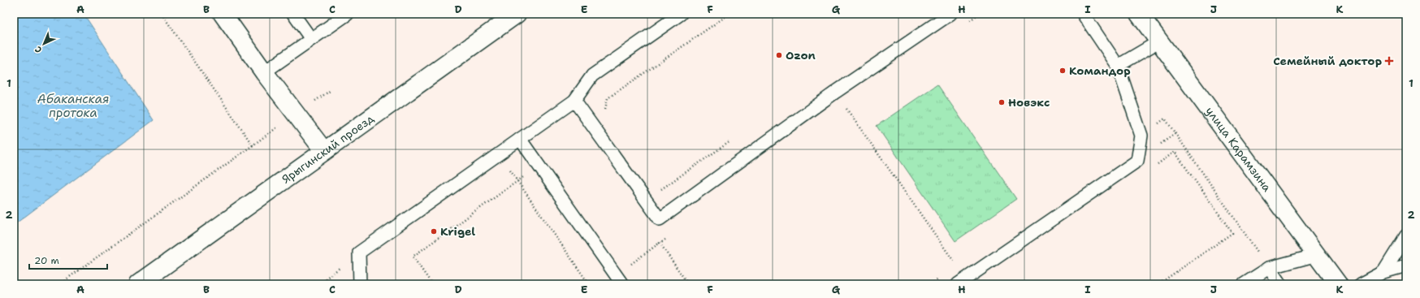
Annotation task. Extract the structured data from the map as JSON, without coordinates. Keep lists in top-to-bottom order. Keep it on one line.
{"streets":{"street":["Ярыгинский проезд","улица Карамзина"]},"water":["Абаканская протока"],"places":{"other":["Ozon","Командор","Новэкс","Krigel"],"health":["Семейный доктор"]},"scale_bar":"20 m","north":"bottom left","grid":{"columns":["A","B","C","D","E","F","G","H","I","J","K"],"rows":["1","2"]}}
